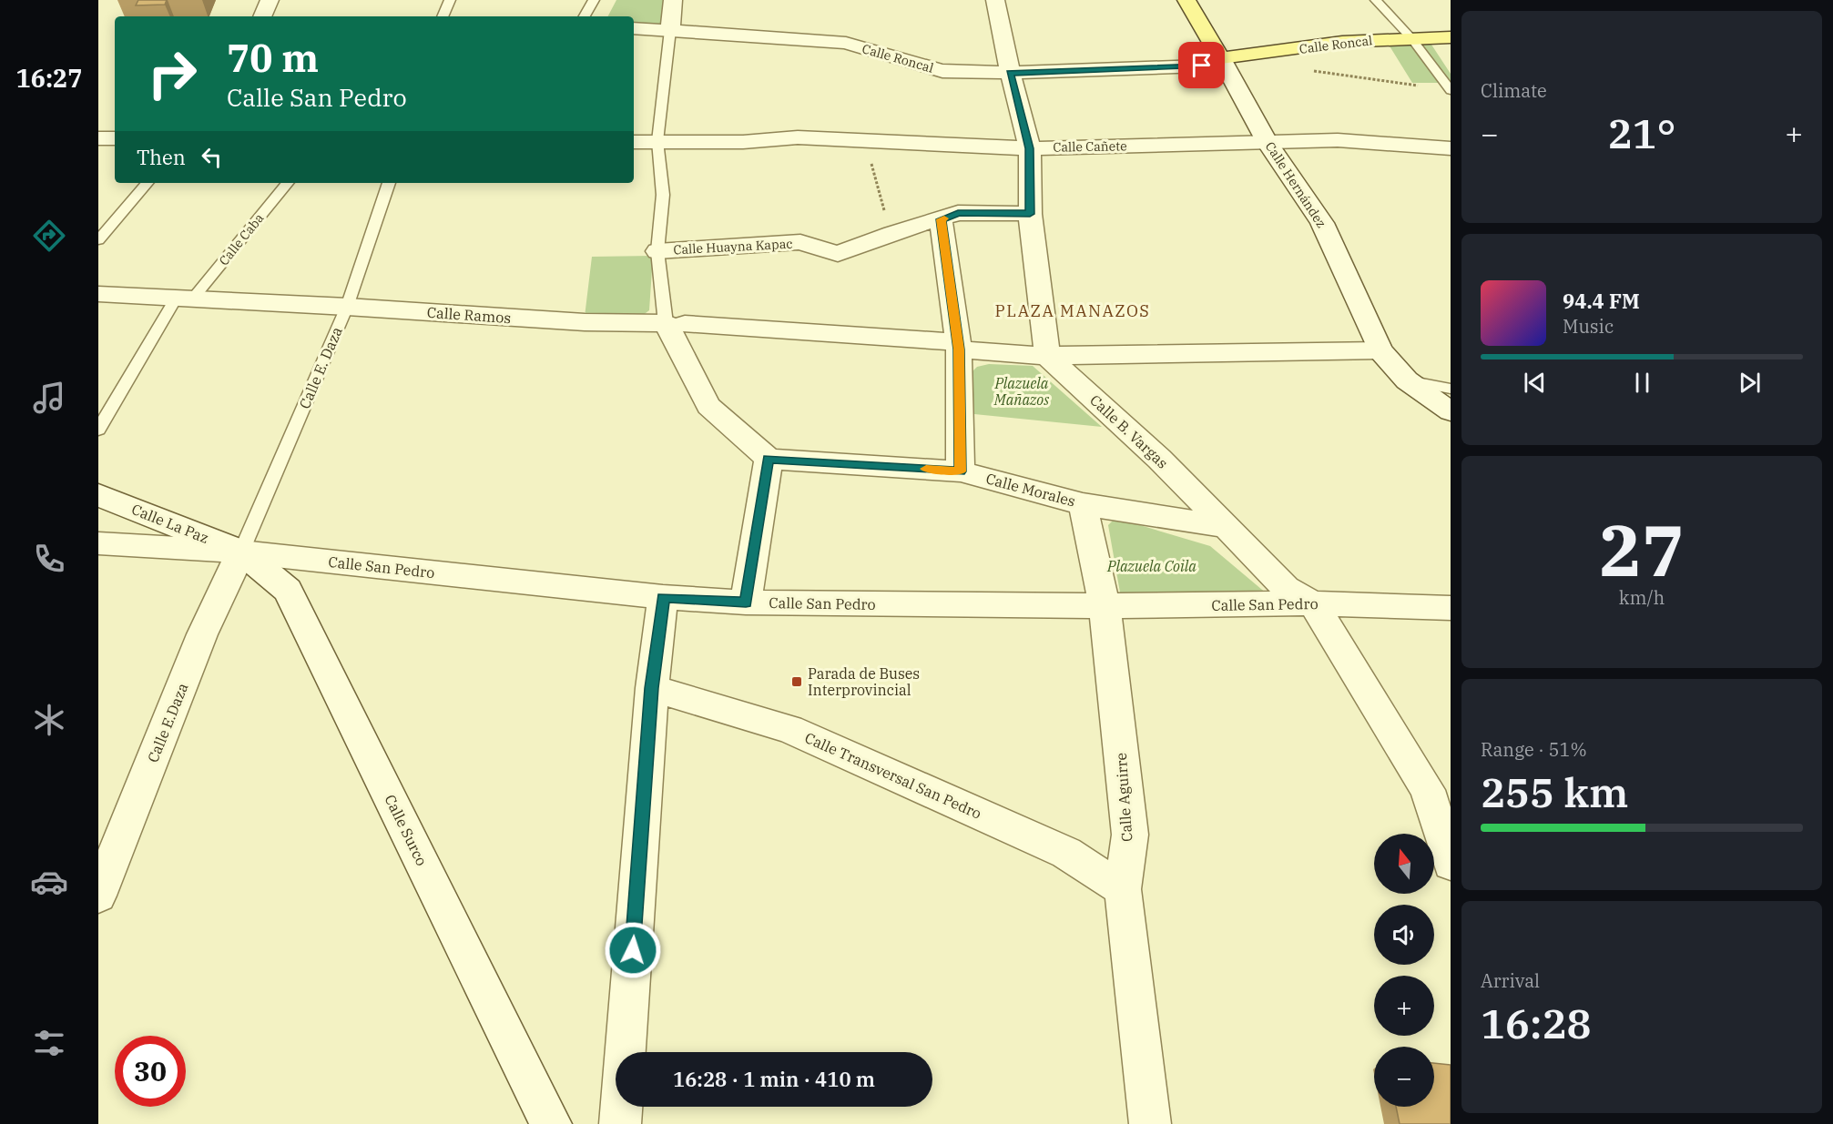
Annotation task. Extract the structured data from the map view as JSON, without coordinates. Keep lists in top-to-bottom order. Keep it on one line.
{"streets":{"main road":["Calle Roncal","Calle Hernández"],"street":["Calle Cañete","Calle Huayna Kapac","Calle Ramos","Calle B. Vargas","Calle Morales","Calle La Paz","Calle San Pedro","Calle E.Daza","Calle Transversal San Pedro","Calle Aguirre","Calle Surco"],"lane":["Calle Caba","Calle E. Daza"]},"crossings":[["Calle Roncal","Calle Hernández"],["Calle Cañete","Calle Hernández"],["Calle Hernández","Calle Ramos"],["Calle Caba","Calle Ramos"],["Calle Ramos","Calle E. Daza"],["Calle Ramos","Calle B. Vargas"],["Calle E. Daza","Calle La Paz"],["Calle E. Daza","Calle San Pedro"],["Calle E. Daza","Calle E.Daza"],["Calle E. Daza","Calle Surco"],["Calle B. Vargas","Calle Morales"],["Calle B. Vargas","Calle San Pedro"],["Calle Morales","Calle Aguirre"],["Calle La Paz","Calle San Pedro"],["Calle La Paz","Calle E.Daza"],["Calle La Paz","Calle Surco"],["Calle San Pedro","Calle E.Daza"],["Calle San Pedro","Calle Aguirre"],["Calle San Pedro","Calle Surco"],["Calle E.Daza","Calle Surco"],["Calle Transversal San Pedro","Calle Aguirre"]],"districts":["PLAZA MANAZOS"],"parks":["Plazuela Mañazos","Plazuela Coila"],"places":{"transit":["Parada de Buses Interprovincial"]},"north":"top","page":{"tabs":"16:27","tile":["Climate",["27","km/h"],["Range · 51%","255 km"],["Arrival","16:28"]],"turn":["70 m","Calle San Pedro"],"heat":["−","21°","+"],"then":"Then","song":["94.4 FM","Music"],"map_buttons":["+","−"],"limit":"30","trip":"16:28 · 1 min · 410 m"}}
